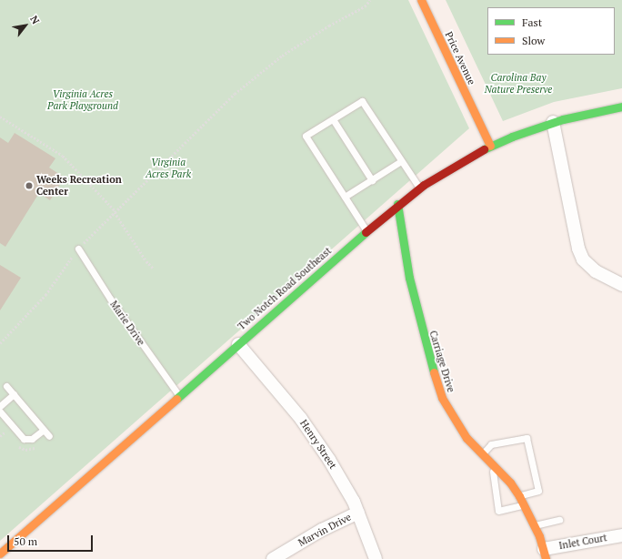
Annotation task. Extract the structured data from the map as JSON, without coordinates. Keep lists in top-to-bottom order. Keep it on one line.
{"streets":{"street":["Price Avenue","Two Notch Road Southeast","Carriage Drive","Henry Street","Marvin Drive","Inlet Court"],"lane":["Marie Drive"]},"crossings":[["Price Avenue","Two Notch Road Southeast"],["Two Notch Road Southeast","Marie Drive"],["Two Notch Road Southeast","Carriage Drive"],["Two Notch Road Southeast","Henry Street"],["Carriage Drive","Inlet Court"],["Henry Street","Marvin Drive"]],"parks":["Carolina Bay Nature Preserve","Virginia Acres Park Playground","Virginia Acres Park"],"places":["Weeks Recreation Center"],"legend":["Fast","Slow"],"scale_bar":"50 m","north":"top right"}
